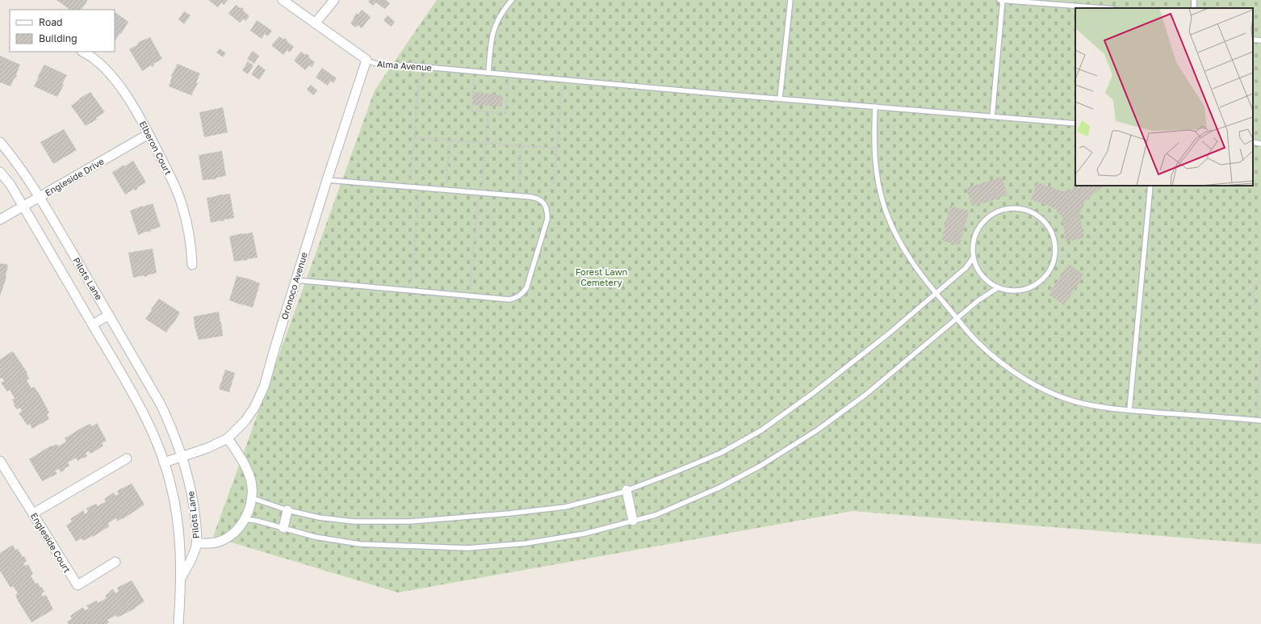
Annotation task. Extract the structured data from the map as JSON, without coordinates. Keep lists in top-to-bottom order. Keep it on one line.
{"streets":{"street":["Alma Avenue","Elberon Court","Engleside Drive","Pilots Lane","Oronoco Avenue","Engleside Court"]},"crossings":[["Alma Avenue","Oronoco Avenue"],["Elberon Court","Engleside Drive"],["Engleside Drive","Pilots Lane"],["Pilots Lane","Oronoco Avenue"]],"parks":["Forest Lawn Cemetery"],"legend":["Road","Building"]}
